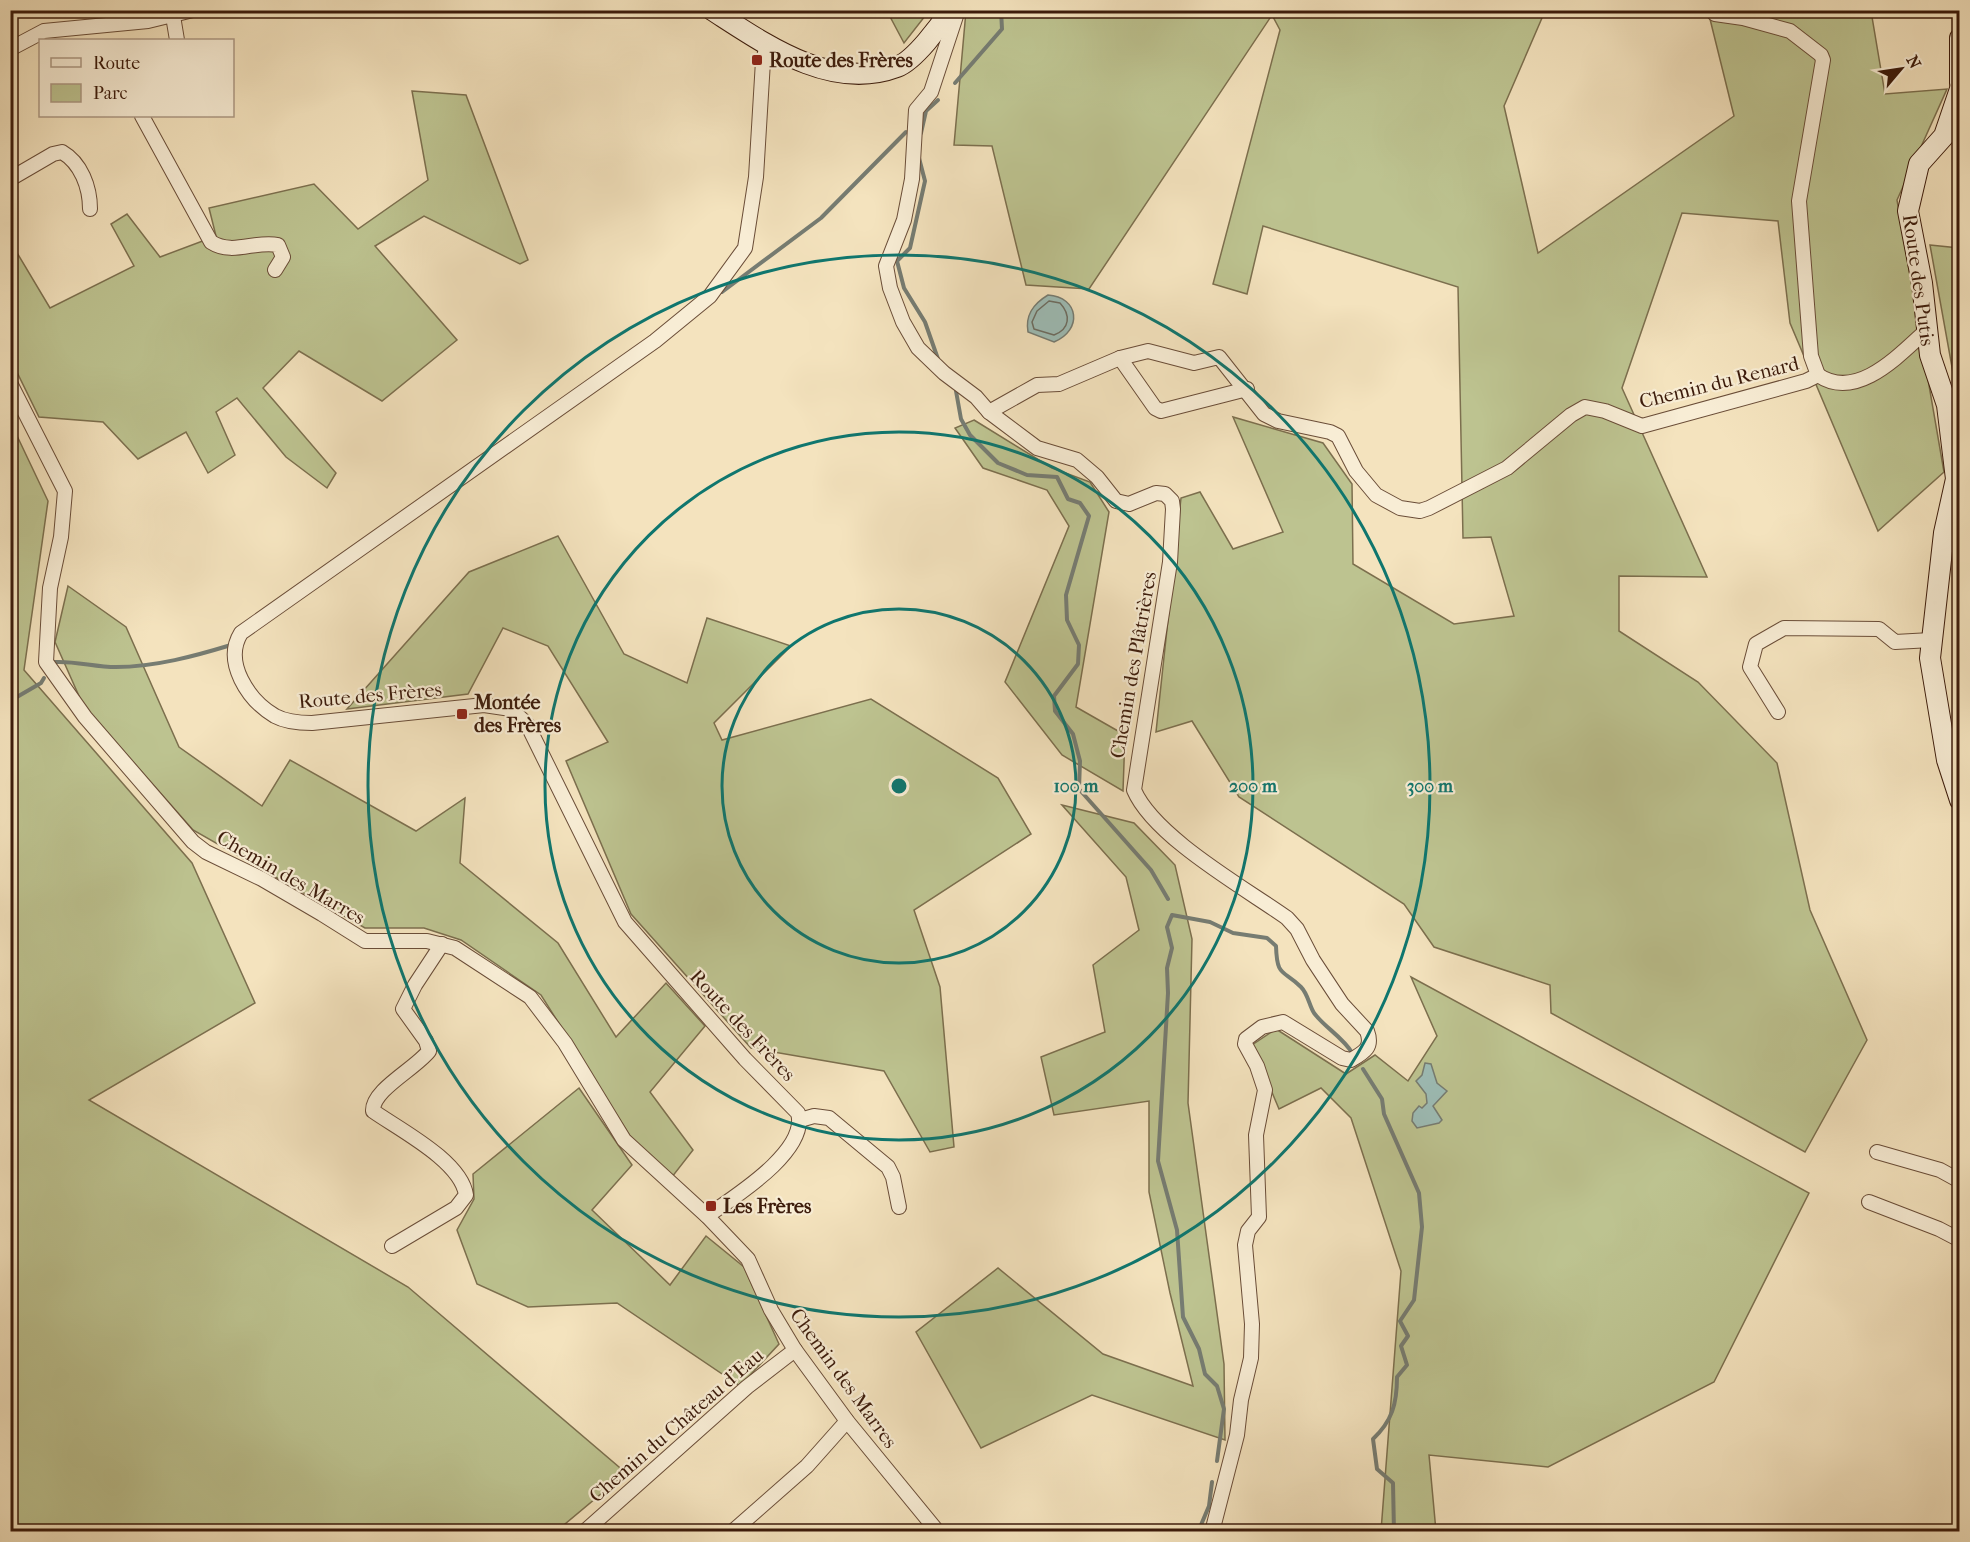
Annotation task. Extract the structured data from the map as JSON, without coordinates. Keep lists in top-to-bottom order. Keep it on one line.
{"streets":{"street":["Route des Putis","Chemin du Renard","Chemin des Plâtrières","Route des Frères","Chemin des Marres","Chemin du Château d'Eau"]},"crossings":[["Route des Putis","Chemin du Renard"],["Chemin du Renard","Chemin des Plâtrières"],["Chemin des Marres","Chemin du Château d'Eau"]],"places":{"transit":["Route des Frères","Montée des Frères","Les Frères"]},"legend":["Route","Parc"],"north":"top right","rings":["100 m","200 m","300 m"]}
